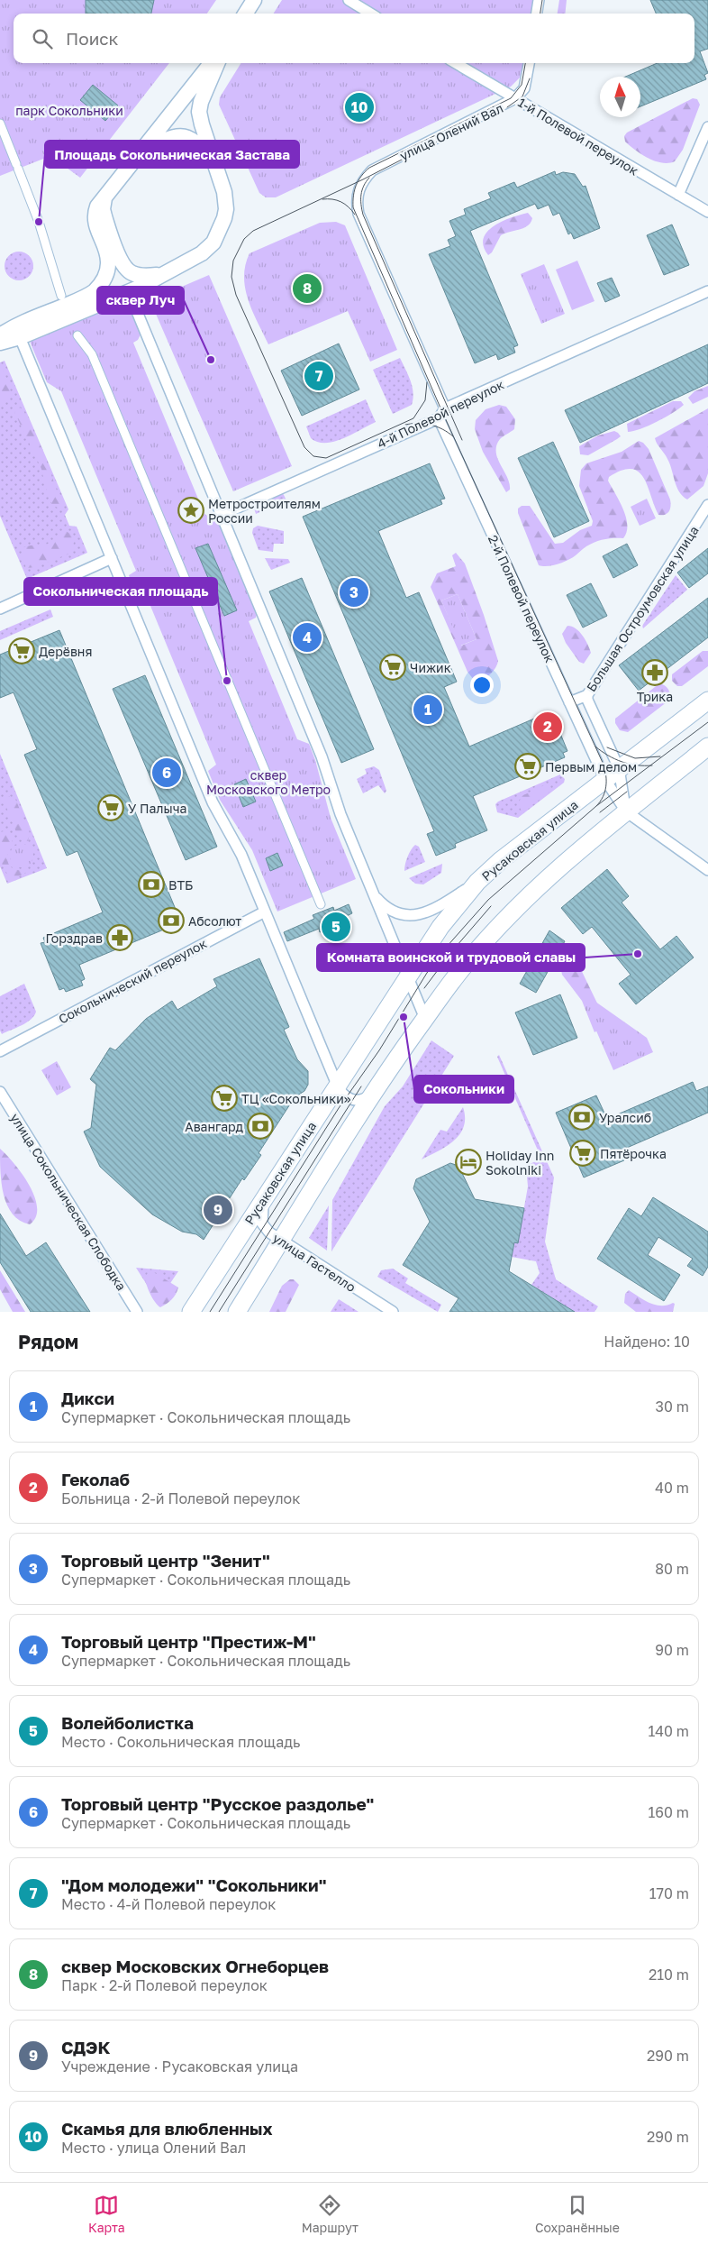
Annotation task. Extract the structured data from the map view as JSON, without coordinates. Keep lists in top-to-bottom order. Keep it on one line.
{"streets":{"main road":["Русаковская улица"],"street":["улица Олений Вал","1-й Полевой переулок","4-й Полевой переулок","2-й Полевой переулок","Большая Остроумовская улица","Сокольнический переулок","улица Сокольническая Слободка","улица Гастелло"]},"crossings":[["улица Олений Вал","1-й Полевой переулок"],["улица Олений Вал","4-й Полевой переулок"],["4-й Полевой переулок","2-й Полевой переулок"],["2-й Полевой переулок","Большая Остроумовская улица"],["2-й Полевой переулок","Русаковская улица"],["Русаковская улица","улица Гастелло"]],"parks":["парк Сокольники","сквер Московского Метро"],"places":{"other":["Площадь Сокольническая Застава","сквер Луч","Сокольническая площадь","Комната воинской и трудовой славы","Сокольники"],"place":["Метростроителям России"],"supermarket":["Дерёвня","Чижик","Первым делом","У Палыча","ТЦ «Сокольники»","Пятёрочка"],"pharmacy":["Трика","Горздрав"],"bank":["ВТБ","Абсолют","Уралсиб","Авангард"],"hotel":["Holiday Inn Sokolniki"]},"north":"top","page":{"search":"Поиск","pins":["10","8","7","3","4","1","2","6","5","9"],"heading":["Рядом","Найдено: 10"],"list":[{"mark":"1","name":"Дикси","note":"Супермаркет · Сокольническая площадь","value":"30 m"},{"mark":"2","name":"Геколаб","note":"Больница · 2-й Полевой переулок","value":"40 m"},{"mark":"3","name":"Торговый центр \"Зенит\"","note":"Супермаркет · Сокольническая площадь","value":"80 m"},{"mark":"4","name":"Торговый центр \"Престиж-М\"","note":"Супермаркет · Сокольническая площадь","value":"90 m"},{"mark":"5","name":"Волейболистка","note":"Место · Сокольническая площадь","value":"140 m"},{"mark":"6","name":"Торговый центр \"Русское раздолье\"","note":"Супермаркет · Сокольническая площадь","value":"160 m"},{"mark":"7","name":"\"Дом молодежи\" \"Сокольники\"","note":"Место · 4-й Полевой переулок","value":"170 m"},{"mark":"8","name":"сквер Московских Огнеборцев","note":"Парк · 2-й Полевой переулок","value":"210 m"},{"mark":"9","name":"СДЭК","note":"Учреждение · Русаковская улица","value":"290 m"},{"mark":"10","name":"Скамья для влюбленных","note":"Место · улица Олений Вал","value":"290 m"}],"nav":["Карта","Маршрут","Сохранённые"]}}
